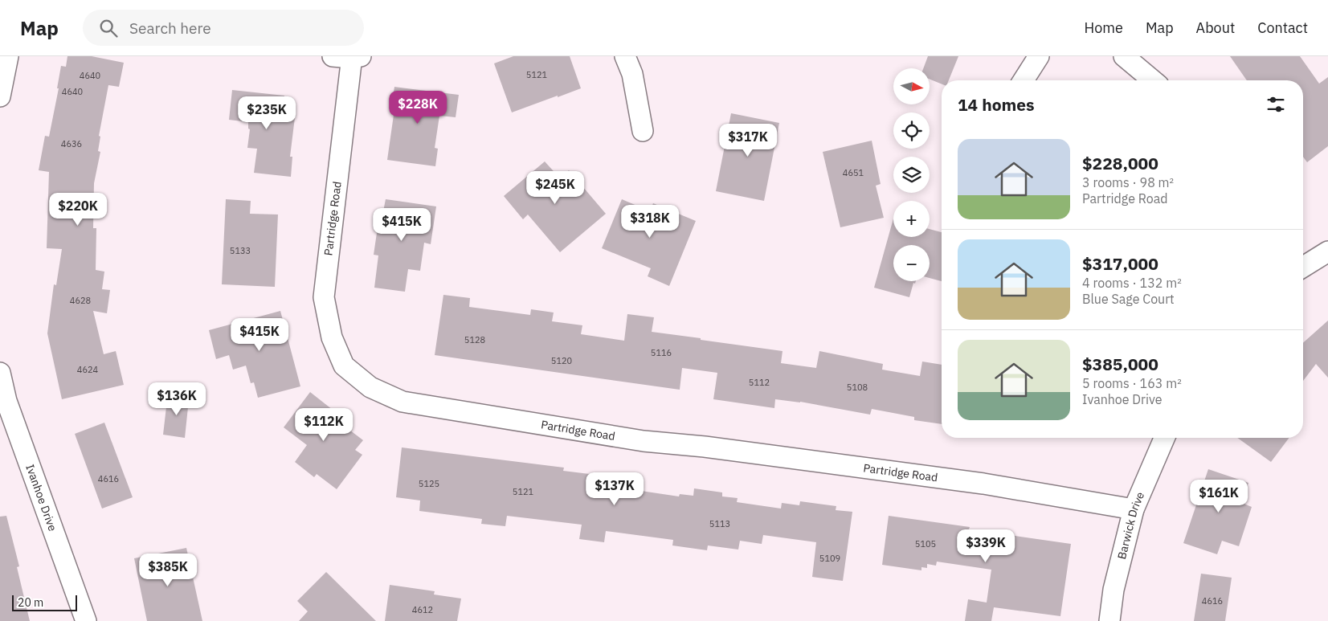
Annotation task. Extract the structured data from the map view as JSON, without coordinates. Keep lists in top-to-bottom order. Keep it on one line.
{"streets":{"street":["Partridge Road","Ivanhoe Drive","Barwick Drive"]},"crossings":[["Partridge Road","Barwick Drive"]],"house_numbers":["5121","4640","4640","4636","4651","5133","4628","5128","5116","5120","4624","5112","5108","4616","5125","5121","5113","5105","5109","4616","4612"],"scale_bar":"20 m","north":"right","page":{"header":"Map","search":"Search here","nav":["Home","Map","About","Contact"],"map_buttons":["+","−"],"heading":"14 homes","price":["$228K","$235K","$317K","$245K","$220K","$318K","$415K","$415K","$136K","$112K","$137K","$161K","$339K","$385K"],"list":[{"name":"$228,000","note":"3 rooms · 98 m² · Partridge Road"},{"name":"$317,000","note":"4 rooms · 132 m² · Blue Sage Court"},{"name":"$385,000","note":"5 rooms · 163 m² · Ivanhoe Drive"}],"scale":"20 m"}}
